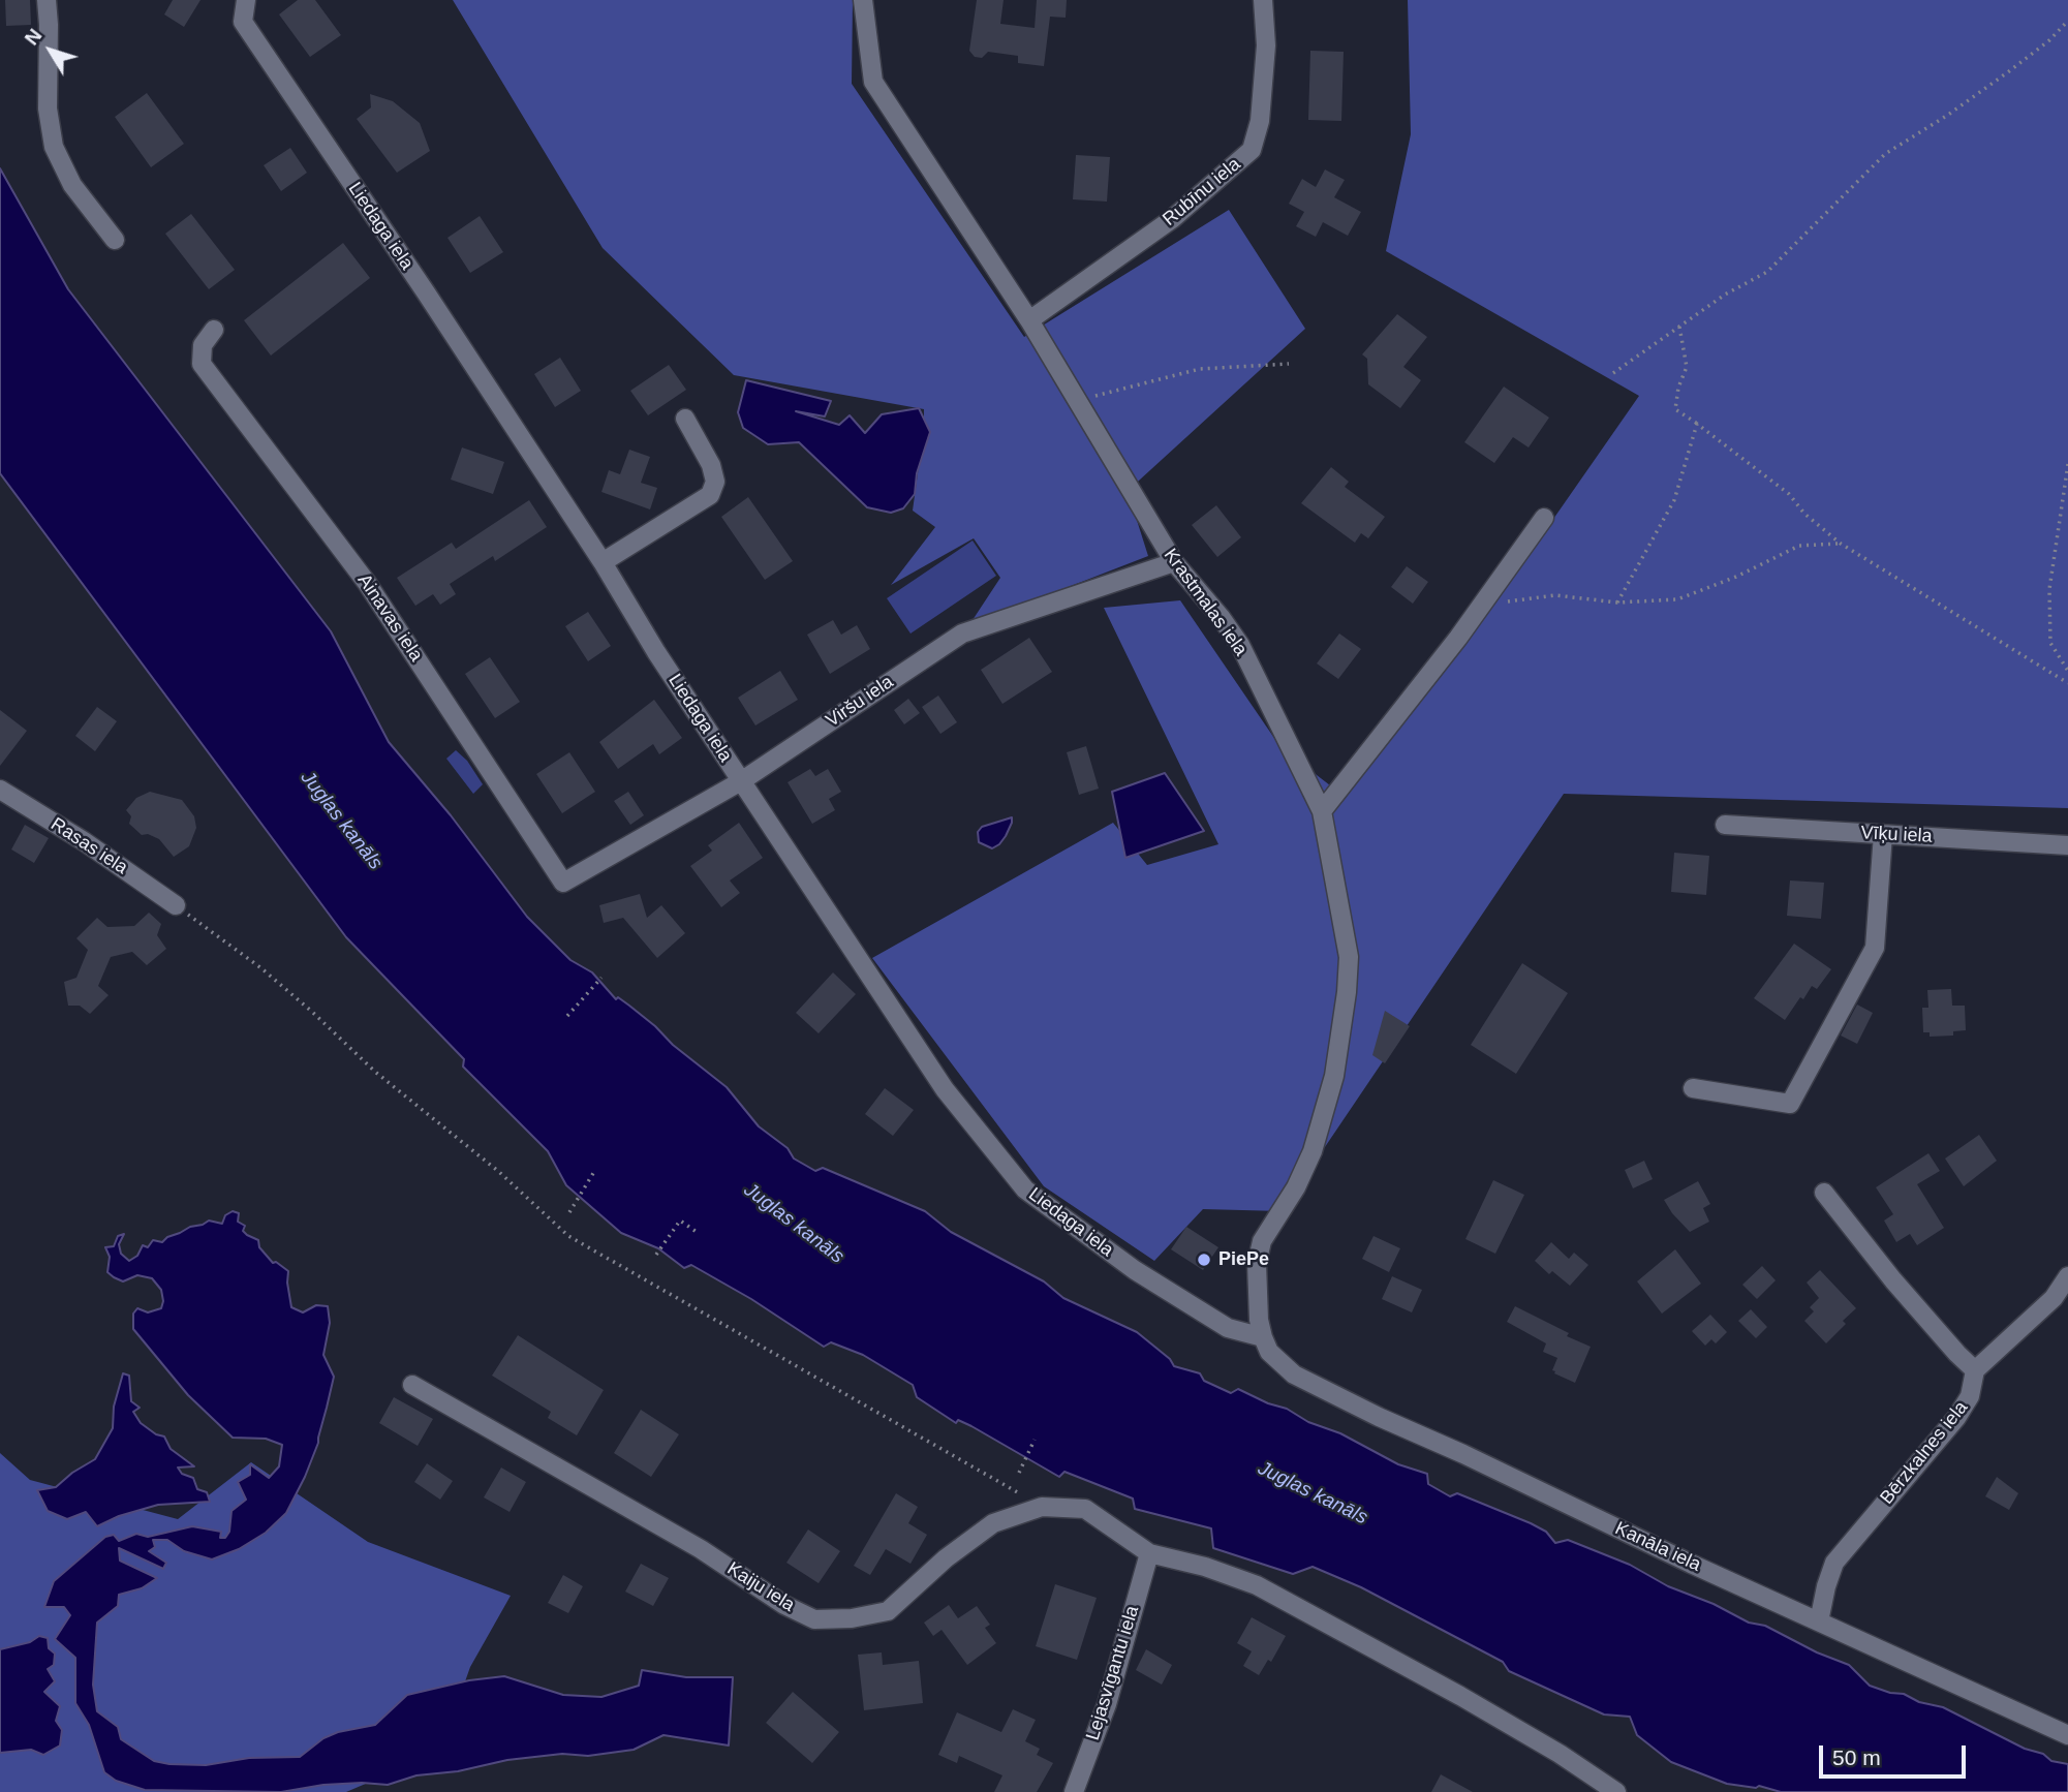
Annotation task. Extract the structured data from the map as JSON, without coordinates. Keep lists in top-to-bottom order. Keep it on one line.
{"streets":{"street":["Rubīnu iela","Liedaga iela","Krastmalas iela","Ainavas iela","Viršu iela","Vīķu iela","Rasas iela","Bērzkalnes iela","Kanāla iela","Kaiju iela","Lejasvīgantu iela"]},"crossings":[["Rubīnu iela","Krastmalas iela"],["Liedaga iela","Krastmalas iela"],["Liedaga iela","Viršu iela"],["Liedaga iela","Kanāla iela"],["Krastmalas iela","Viršu iela"],["Krastmalas iela","Kanāla iela"],["Ainavas iela","Viršu iela"],["Bērzkalnes iela","Kanāla iela"],["Kaiju iela","Lejasvīgantu iela"]],"water":["Juglas kanāls"],"places":["PiePe"],"scale_bar":"50 m","north":"top left"}
